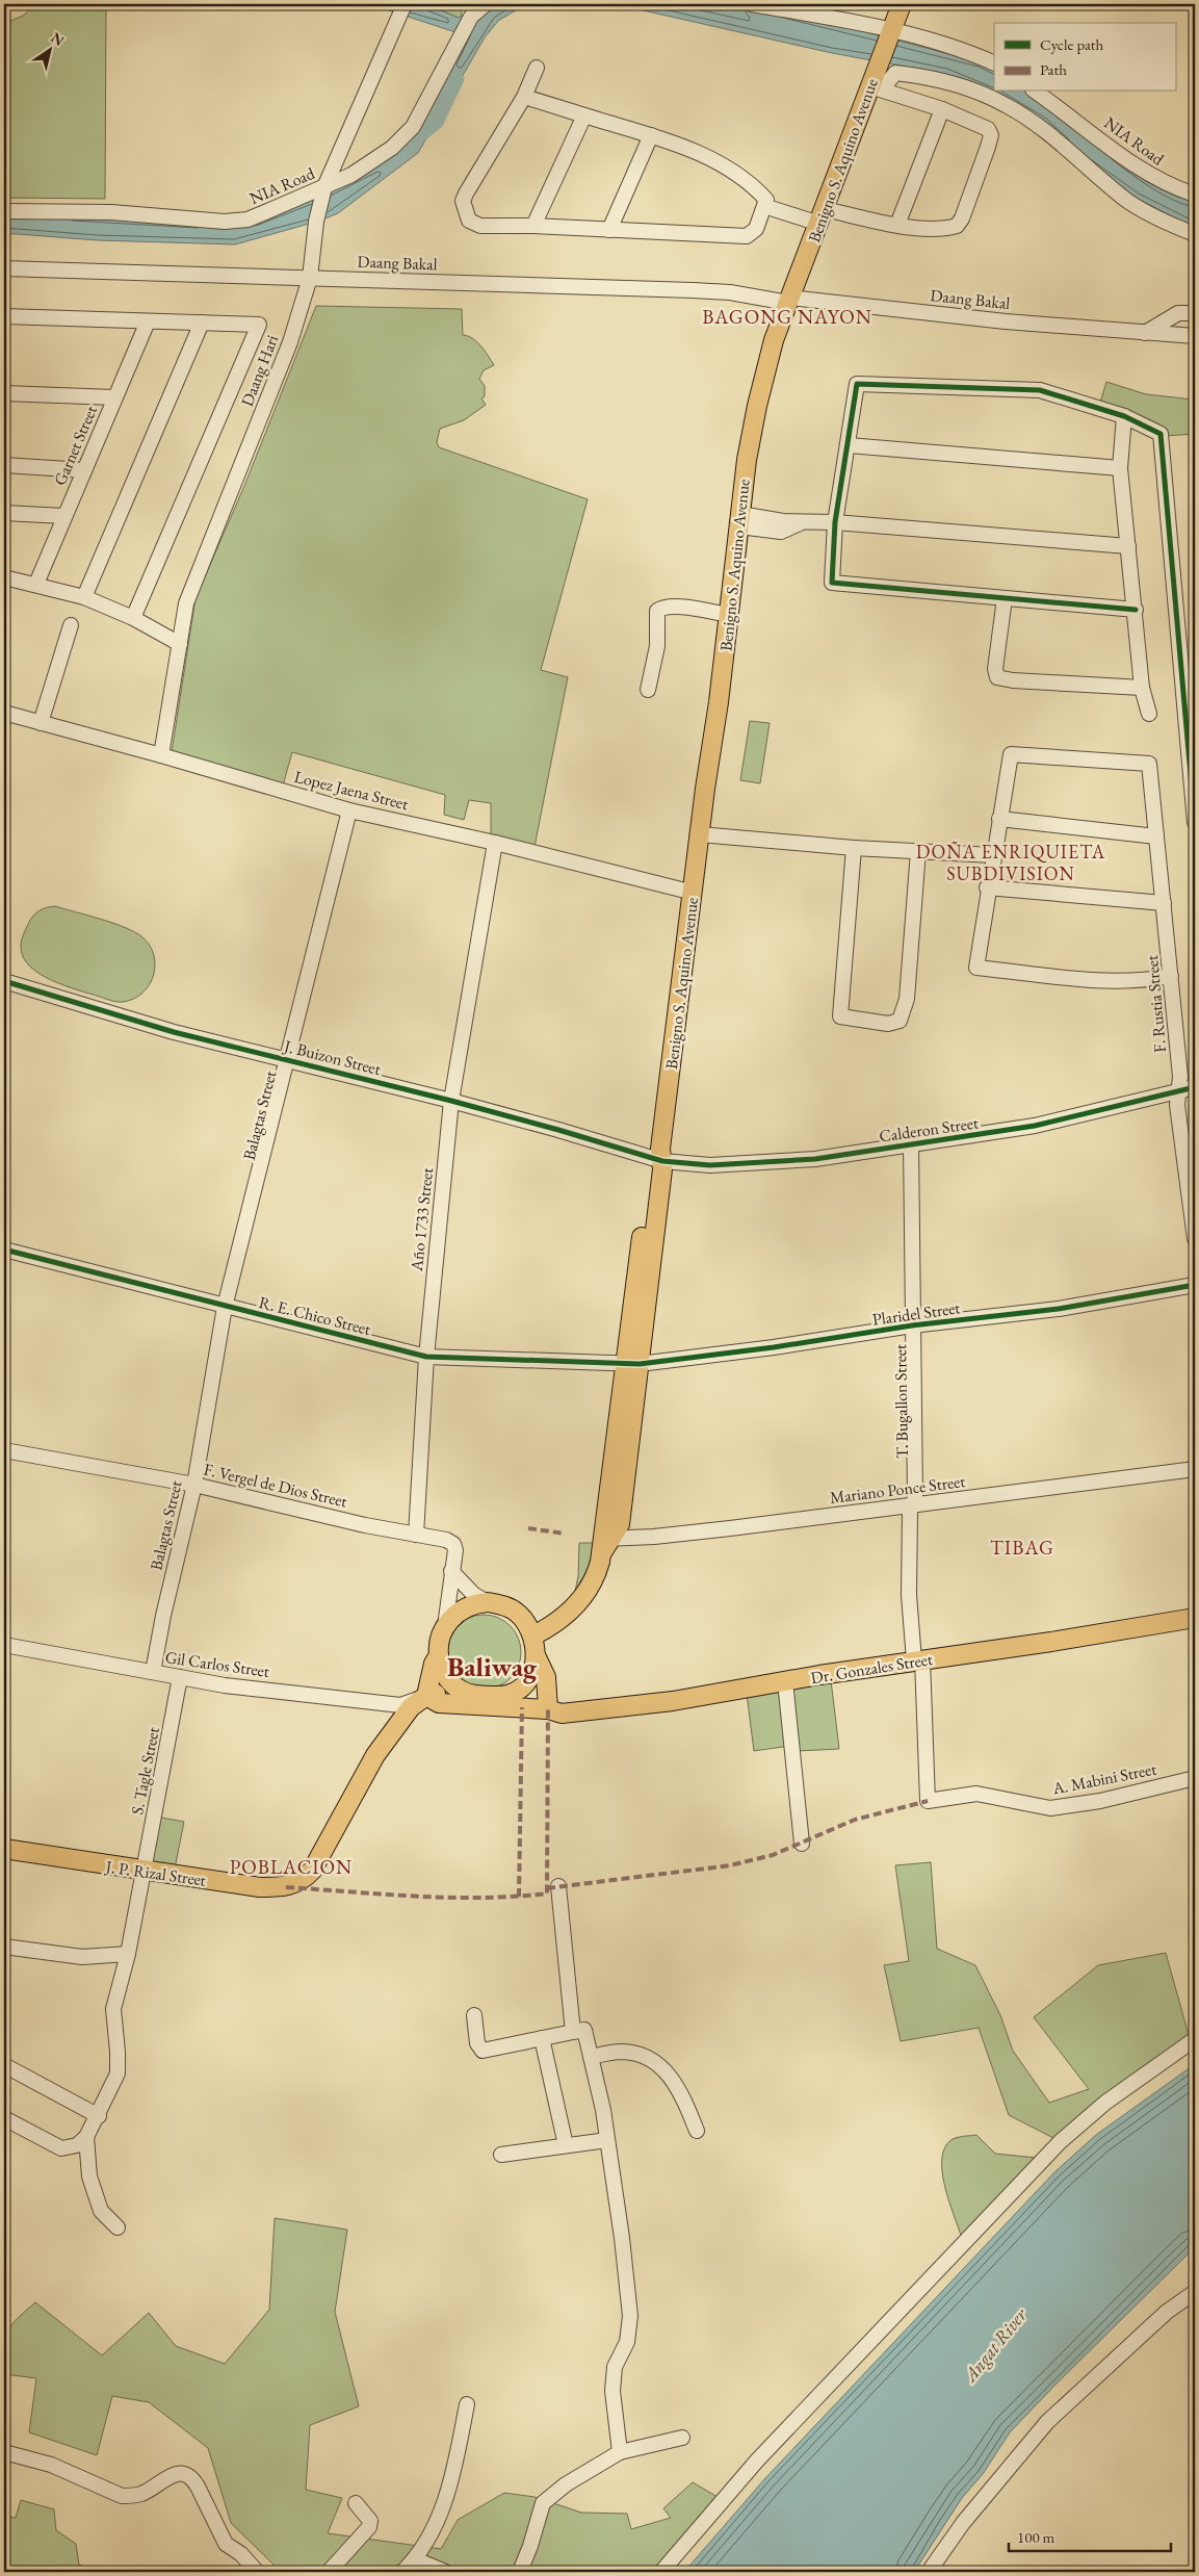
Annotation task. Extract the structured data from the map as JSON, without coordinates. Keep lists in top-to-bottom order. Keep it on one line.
{"streets":{"main road":["Benigno S. Aquino Avenue","Dr. Gonzales Street","J. P. Rizal Street"],"street":["NIA Road","Daang Bakal","Daang Hari","Garnet Street","Lopez Jaena Street","F. Rustia Street","J. Buizon Street","Balagtas Street","Calderon Street","Año 1733 Street","Plaridel Street","R. E. Chico Street","T. Bugallon Street","F. Vergel de Dios Street","Mariano Ponce Street","Gil Carlos Street","S. Tagle Street","A. Mabini Street"]},"crossings":[["NIA Road","Daang Hari"],["Benigno S. Aquino Avenue","Daang Bakal"],["Benigno S. Aquino Avenue","Lopez Jaena Street"],["Benigno S. Aquino Avenue","J. Buizon Street"],["Benigno S. Aquino Avenue","Calderon Street"],["Benigno S. Aquino Avenue","Plaridel Street"],["Benigno S. Aquino Avenue","R. E. Chico Street"],["Benigno S. Aquino Avenue","Mariano Ponce Street"],["Daang Bakal","Daang Hari"],["Daang Hari","Lopez Jaena Street"],["Lopez Jaena Street","Balagtas Street"],["Lopez Jaena Street","Año 1733 Street"],["F. Rustia Street","Calderon Street"],["J. Buizon Street","Balagtas Street"],["J. Buizon Street","Calderon Street"],["J. Buizon Street","Año 1733 Street"],["Balagtas Street","R. E. Chico Street"],["Balagtas Street","F. Vergel de Dios Street"],["Balagtas Street","Gil Carlos Street"],["Calderon Street","T. Bugallon Street"],["Año 1733 Street","R. E. Chico Street"],["Año 1733 Street","F. Vergel de Dios Street"],["Plaridel Street","R. E. Chico Street"],["Plaridel Street","T. Bugallon Street"],["T. Bugallon Street","Mariano Ponce Street"],["T. Bugallon Street","Dr. Gonzales Street"],["T. Bugallon Street","A. Mabini Street"],["Gil Carlos Street","Dr. Gonzales Street"],["Gil Carlos Street","S. Tagle Street"],["Gil Carlos Street","J. P. Rizal Street"],["Dr. Gonzales Street","J. P. Rizal Street"],["S. Tagle Street","J. P. Rizal Street"]],"districts":["BAGONG NAYON","DOÑA ENRIQUIETA SUBDIVISION","TIBAG","Baliwag","POBLACION"],"water":["Angat River"],"legend":["Cycle path","Path"],"scale_bar":"100 m","north":"top right"}
